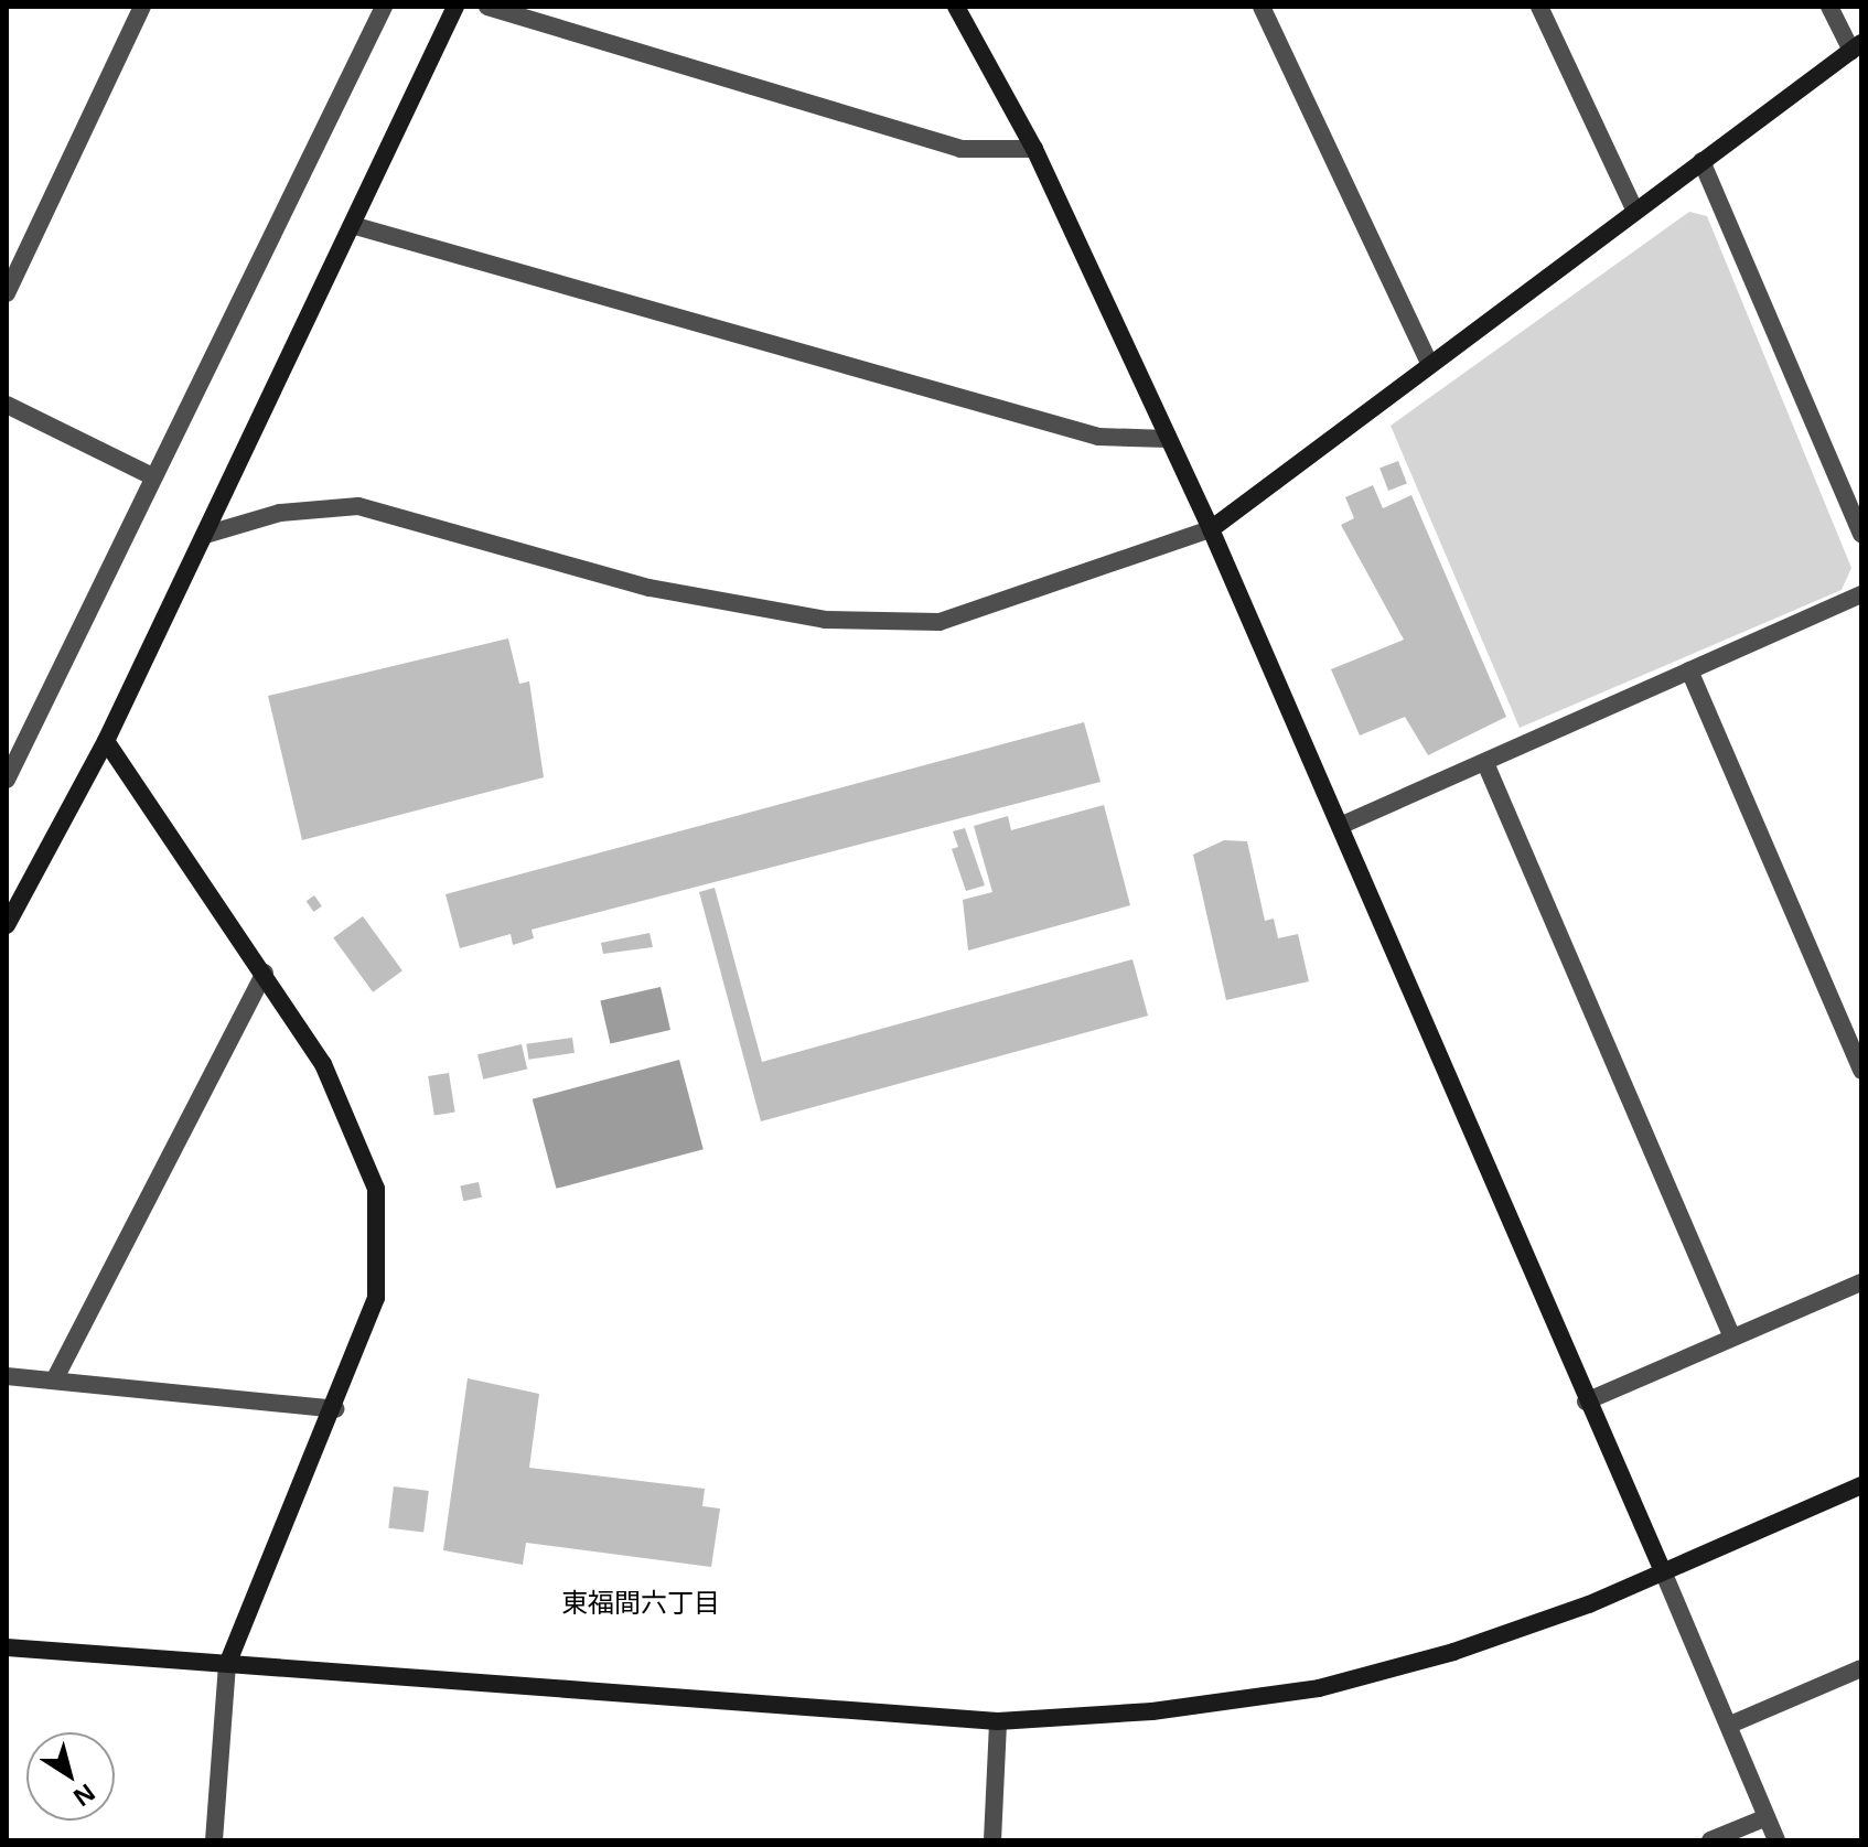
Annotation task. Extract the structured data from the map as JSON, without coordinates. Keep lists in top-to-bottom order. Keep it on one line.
{"districts":["東福間六丁目"],"north":"bottom right"}
